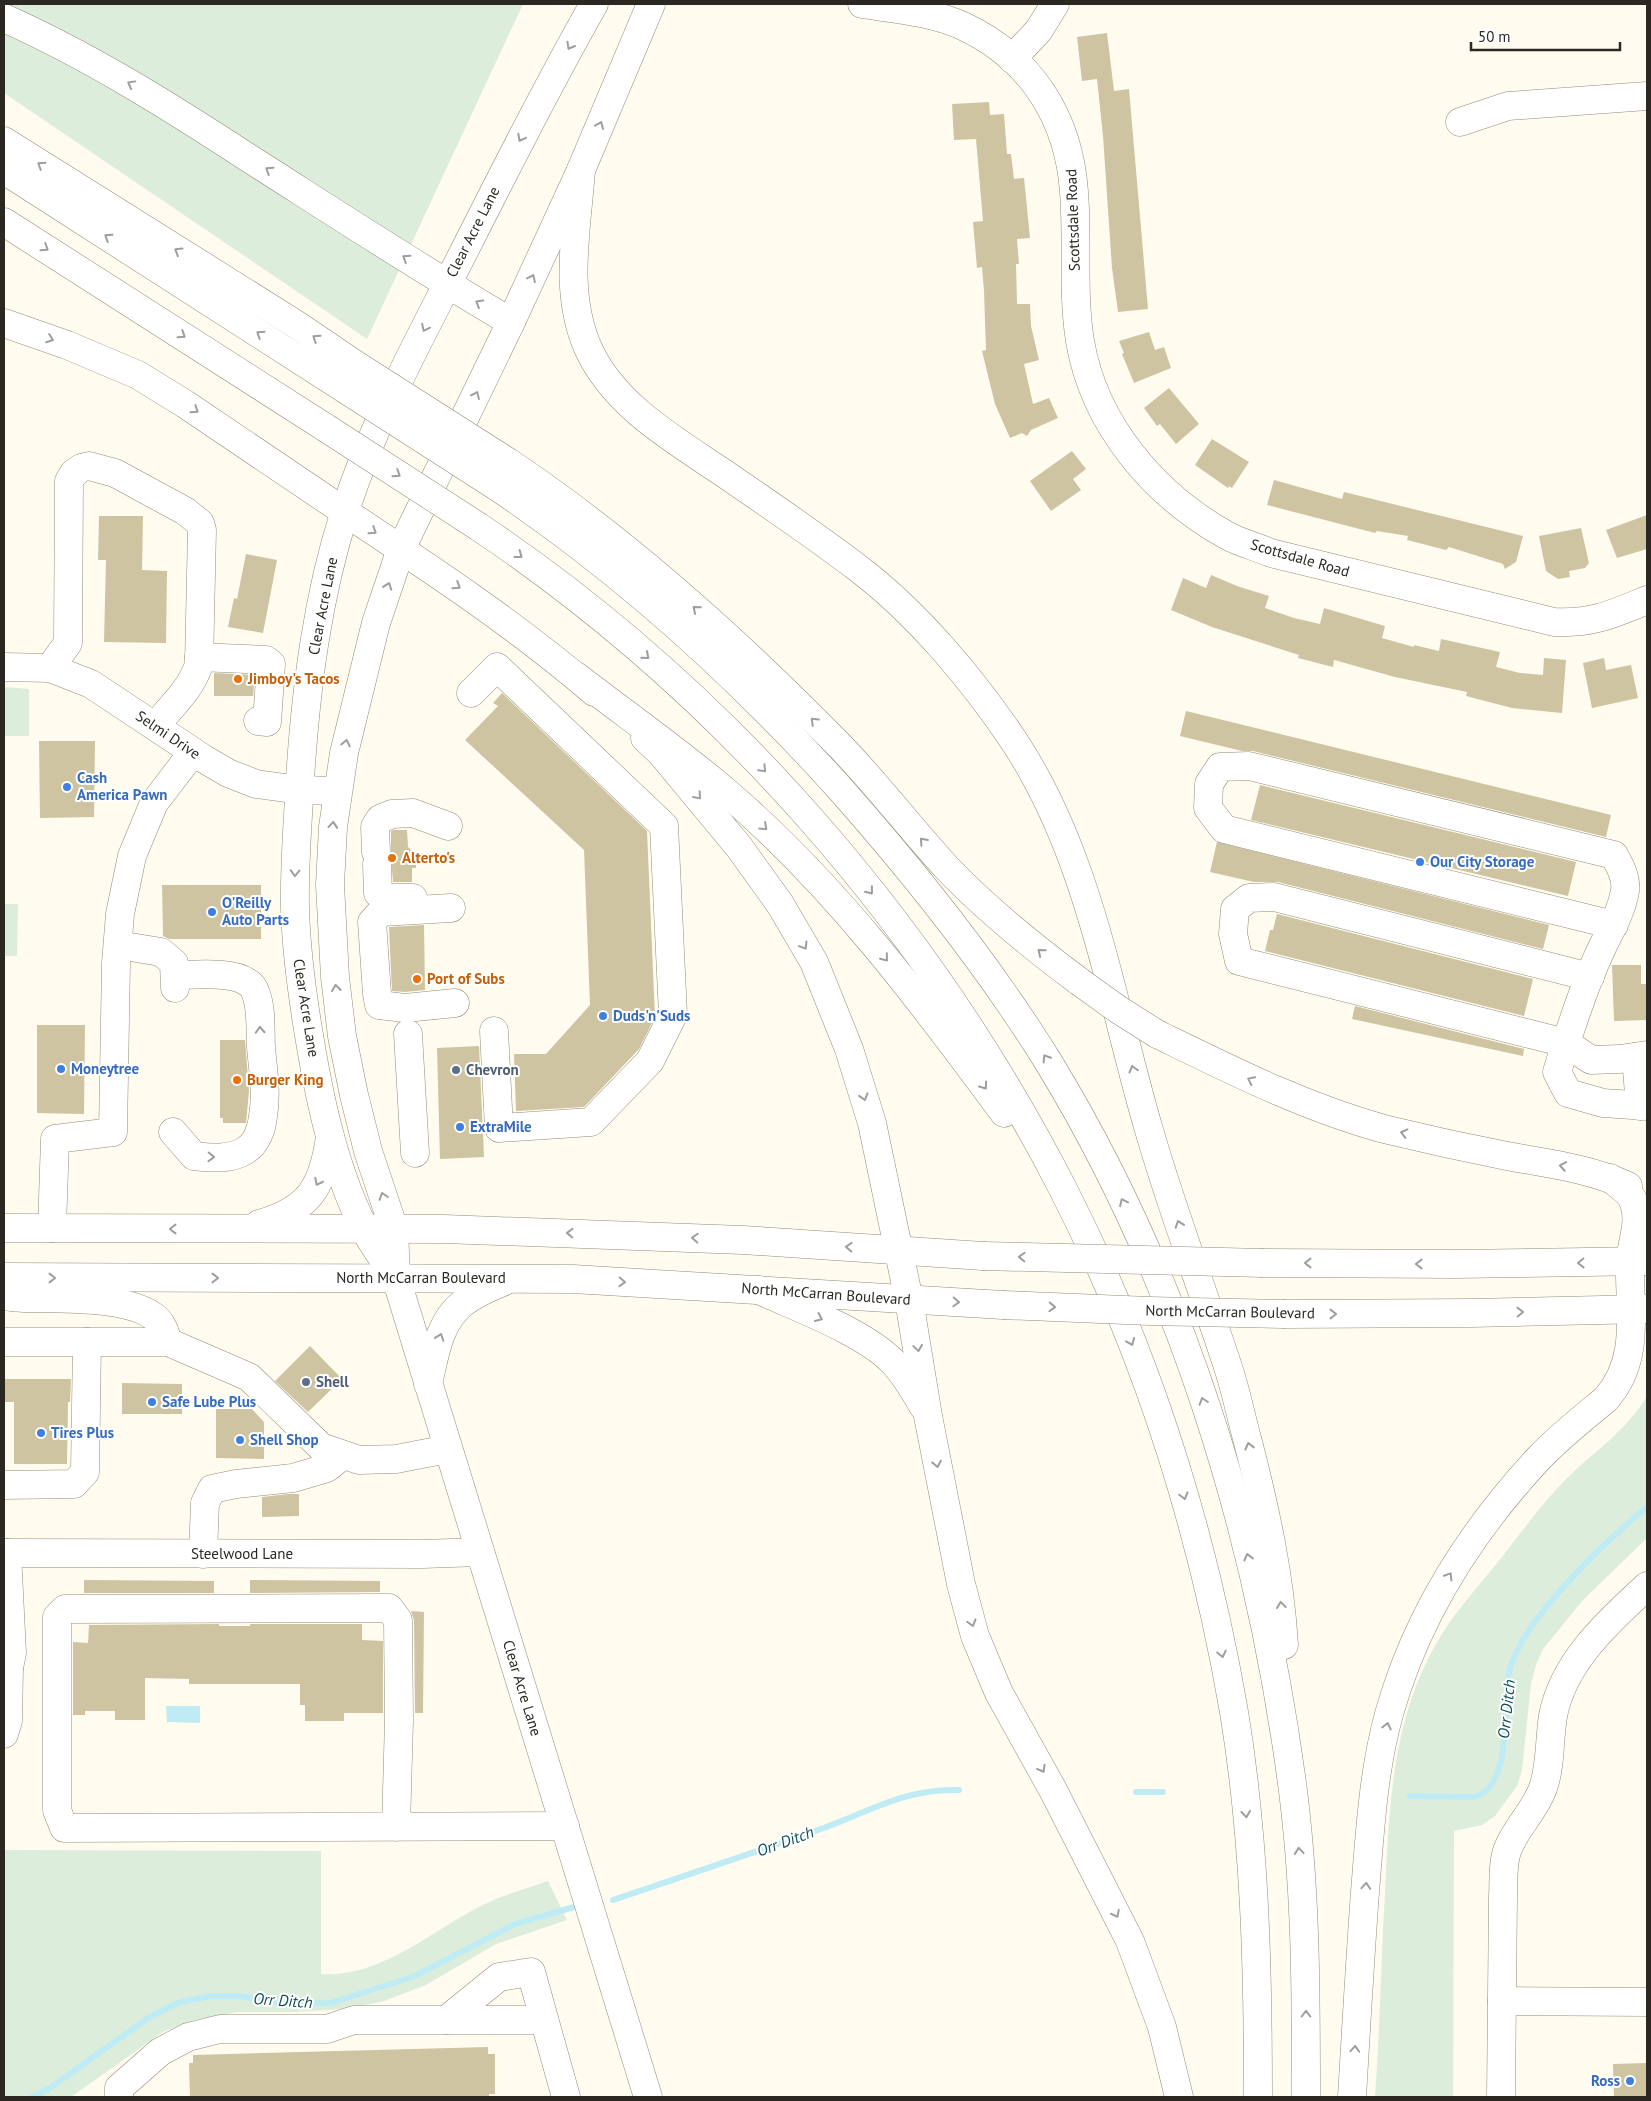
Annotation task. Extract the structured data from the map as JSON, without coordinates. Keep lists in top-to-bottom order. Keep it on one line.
{"streets":{"main road":["Scottsdale Road","Clear Acre Lane","Selmi Drive","North McCarran Boulevard","Steelwood Lane"]},"crossings":[["Clear Acre Lane","Selmi Drive"],["Clear Acre Lane","North McCarran Boulevard"],["Clear Acre Lane","Steelwood Lane"]],"water":["Orr Ditch"],"places":["Jimboy's Tacos","Cash America Pawn","Alterto's","Our City Storage","O'Reilly Auto Parts","Port of Subs","Duds'n'Suds","Moneytree","Chevron","Burger King","ExtraMile","Shell","Safe Lube Plus","Tires Plus","Shell Shop","Ross"],"scale_bar":"50 m"}
